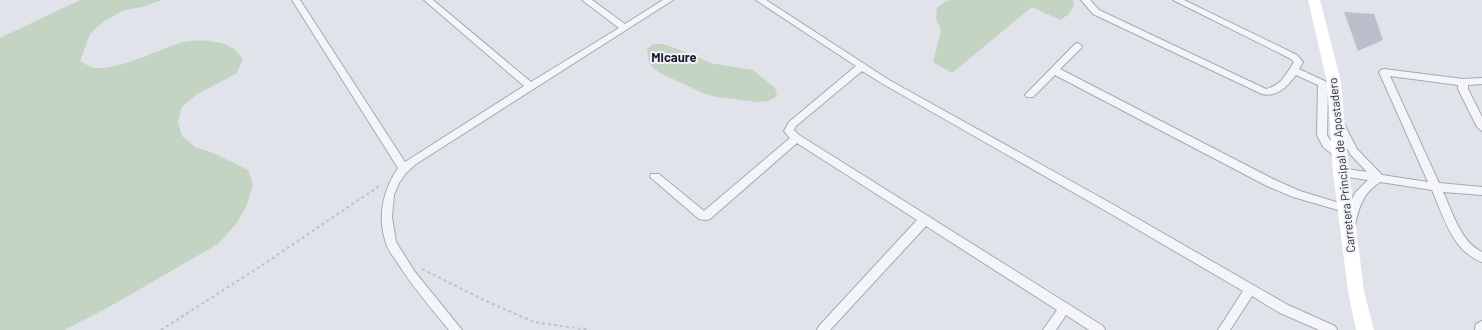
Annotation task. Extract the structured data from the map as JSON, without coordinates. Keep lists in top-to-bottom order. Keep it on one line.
{"streets":{"street":["Carretera Principal de Apostadero"]},"districts":["Micaure"]}
